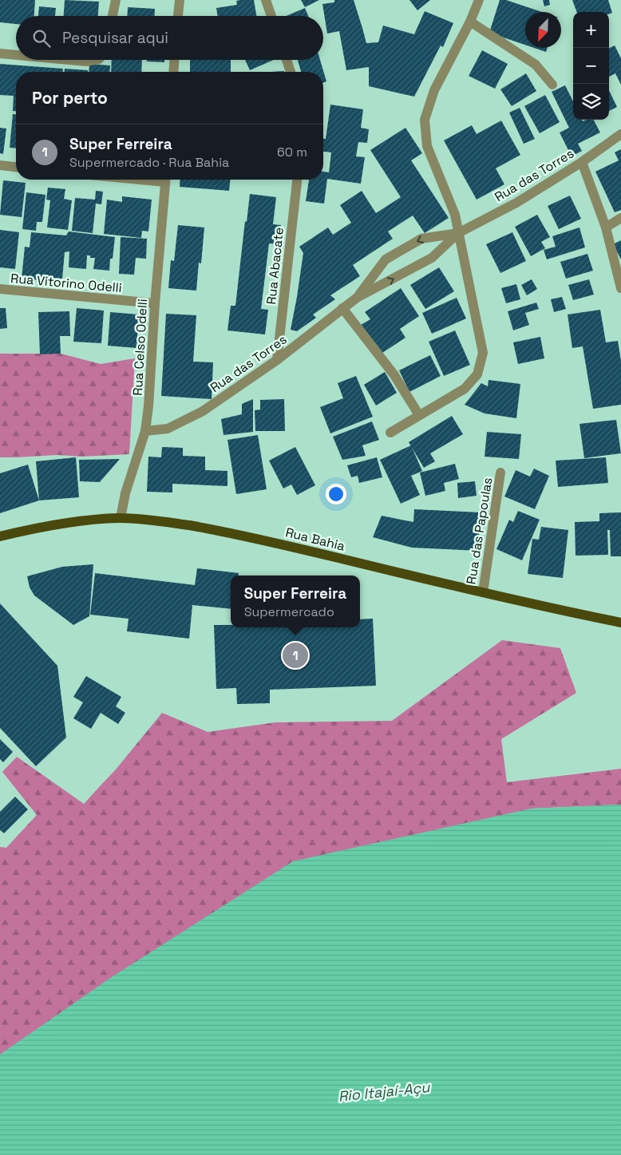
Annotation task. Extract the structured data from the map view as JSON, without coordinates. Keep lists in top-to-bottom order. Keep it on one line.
{"streets":{"main road":["Rua Bahia"],"street":["Rua das Torres","Rua Abacate","Rua Vitorino Odelli","Rua Celso Odelli","Rua das Papoulas"]},"crossings":[["Rua das Torres","Rua Abacate"],["Rua das Torres","Rua Celso Odelli"],["Rua Vitorino Odelli","Rua Celso Odelli"],["Rua Celso Odelli","Rua Bahia"],["Rua das Papoulas","Rua Bahia"]],"water":["Rio Itajaí-Açu"],"north":"bottom left","page":{"map_buttons":["+","−"],"search":"Pesquisar aqui","heading":"Por perto","list":[{"mark":"1","name":"Super Ferreira","note":"Supermercado · Rua Bahia","value":"60 m"}],"popup":["Super Ferreira","Supermercado"],"pins":"1"}}
